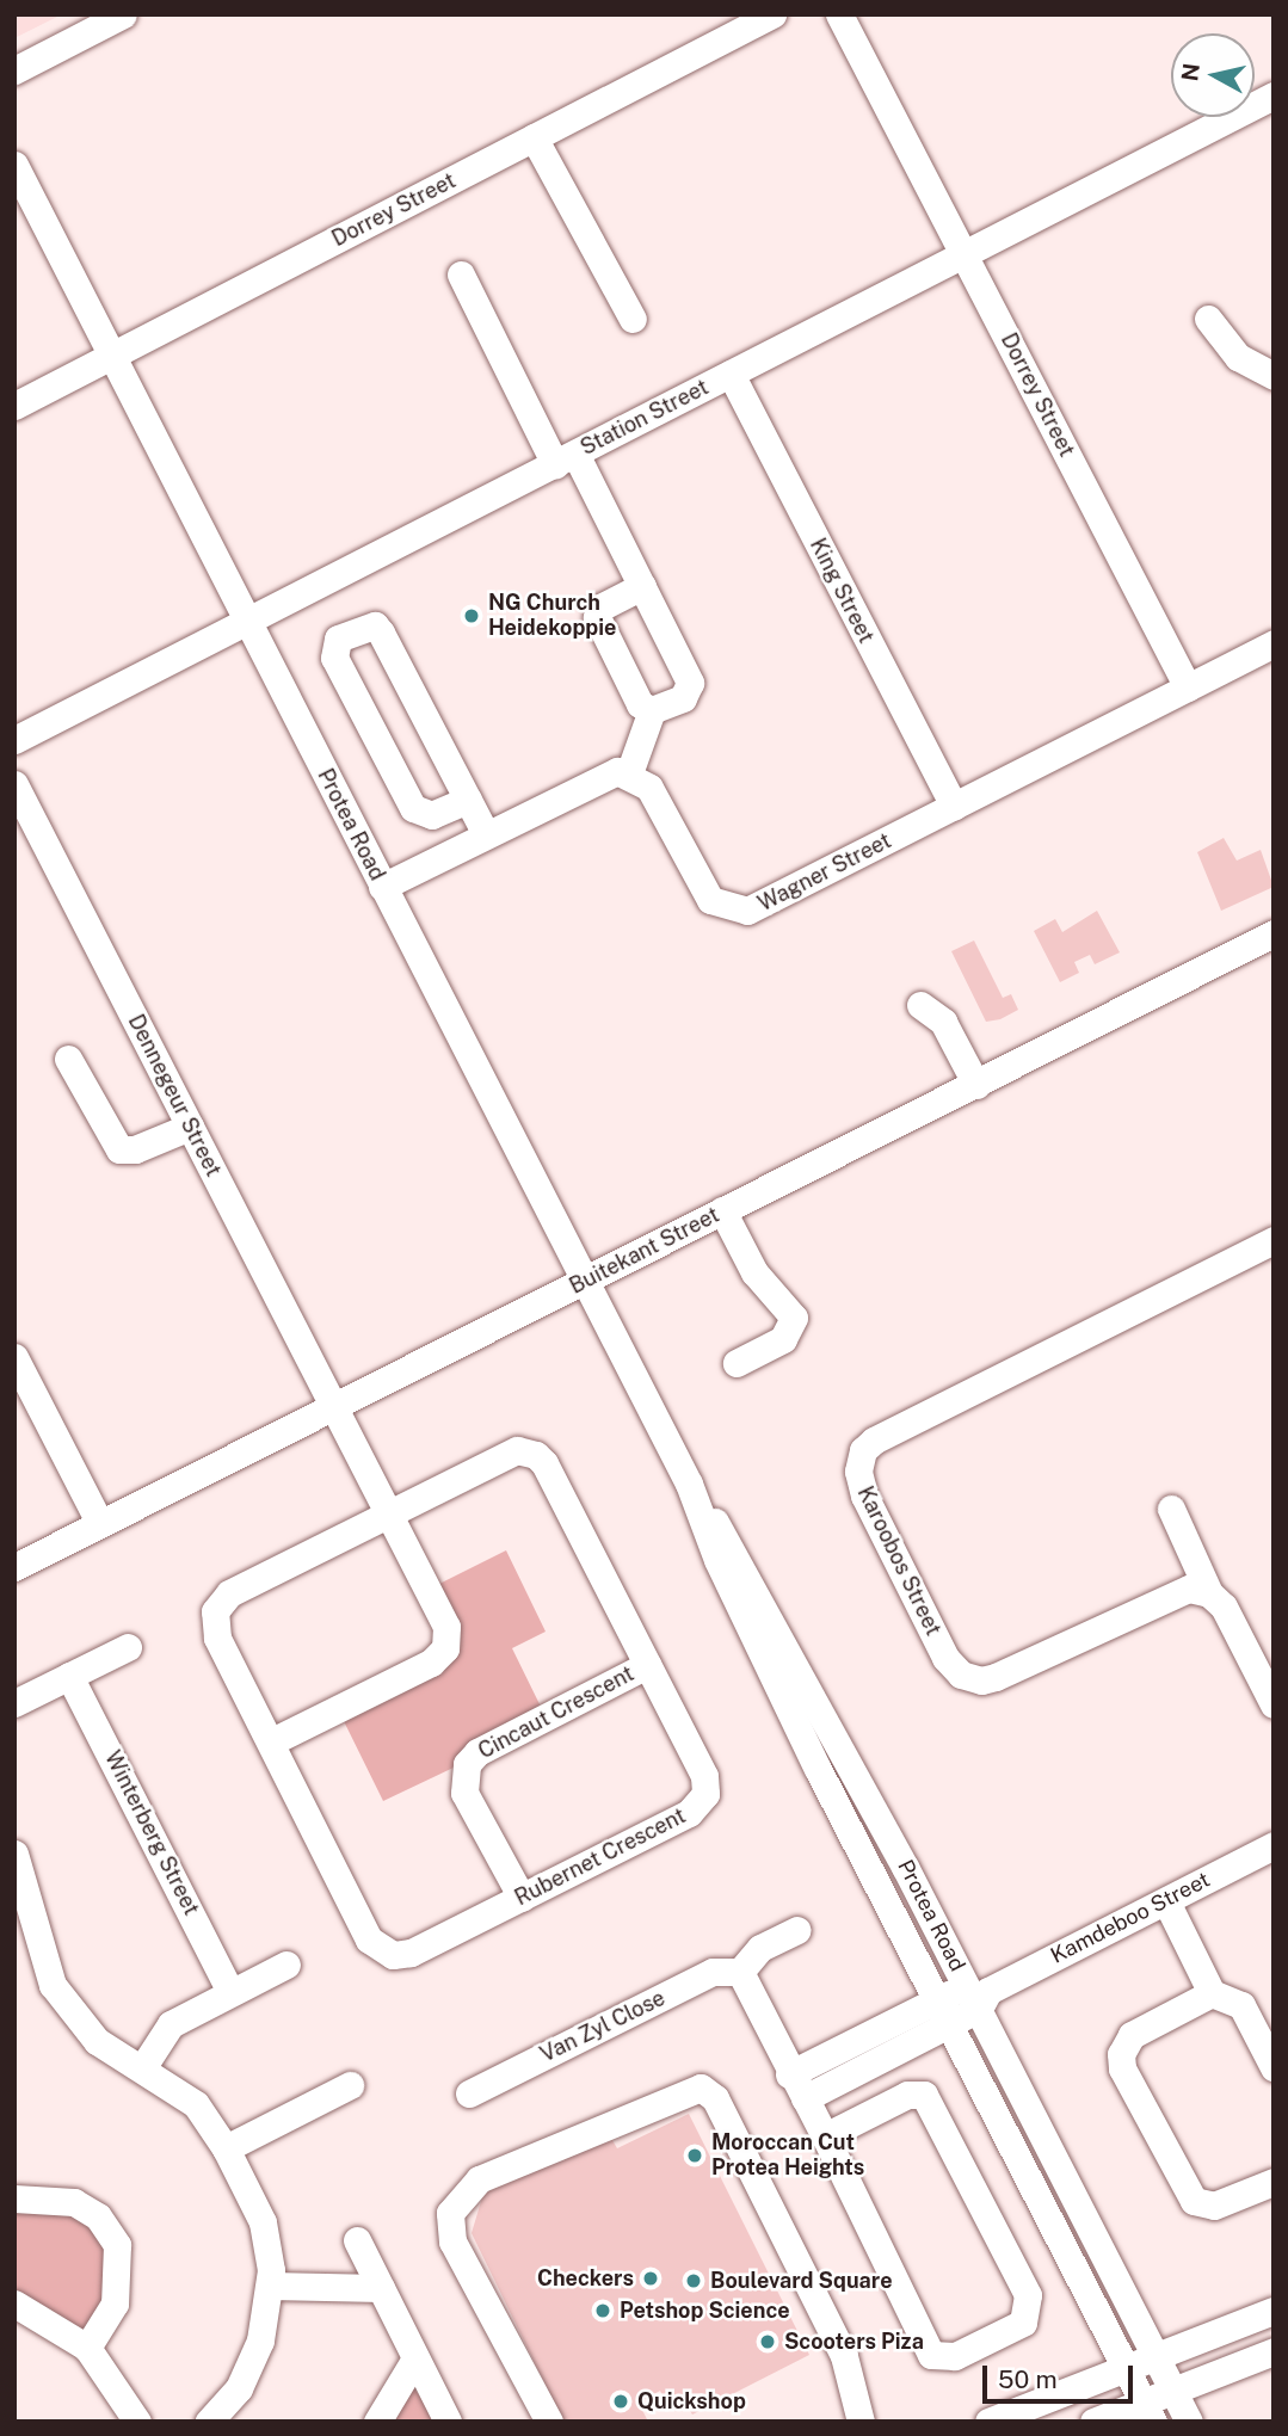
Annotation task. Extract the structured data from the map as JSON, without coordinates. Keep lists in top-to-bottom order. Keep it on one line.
{"streets":{"street":["Dorrey Street","Station Street","King Street","Protea Road","Wagner Street","Dennegeur Street","Buitekant Street","Karoobos Street","Cincaut Crescent","Winterberg Street","Rubernet Crescent","Kamdeboo Street","Van Zyl Close"]},"crossings":[["Dorrey Street","Station Street"],["Dorrey Street","Protea Road"],["Dorrey Street","Wagner Street"],["Station Street","King Street"],["Station Street","Protea Road"],["King Street","Wagner Street"],["Protea Road","Buitekant Street"],["Protea Road","Kamdeboo Street"],["Dennegeur Street","Buitekant Street"],["Dennegeur Street","Rubernet Crescent"],["Cincaut Crescent","Rubernet Crescent"]],"places":["NG Church Heidekoppie","Moroccan Cut Protea Heights","Checkers","Boulevard Square","Petshop Science","Scooters Piza","Quickshop"],"scale_bar":"50 m","north":"left"}
